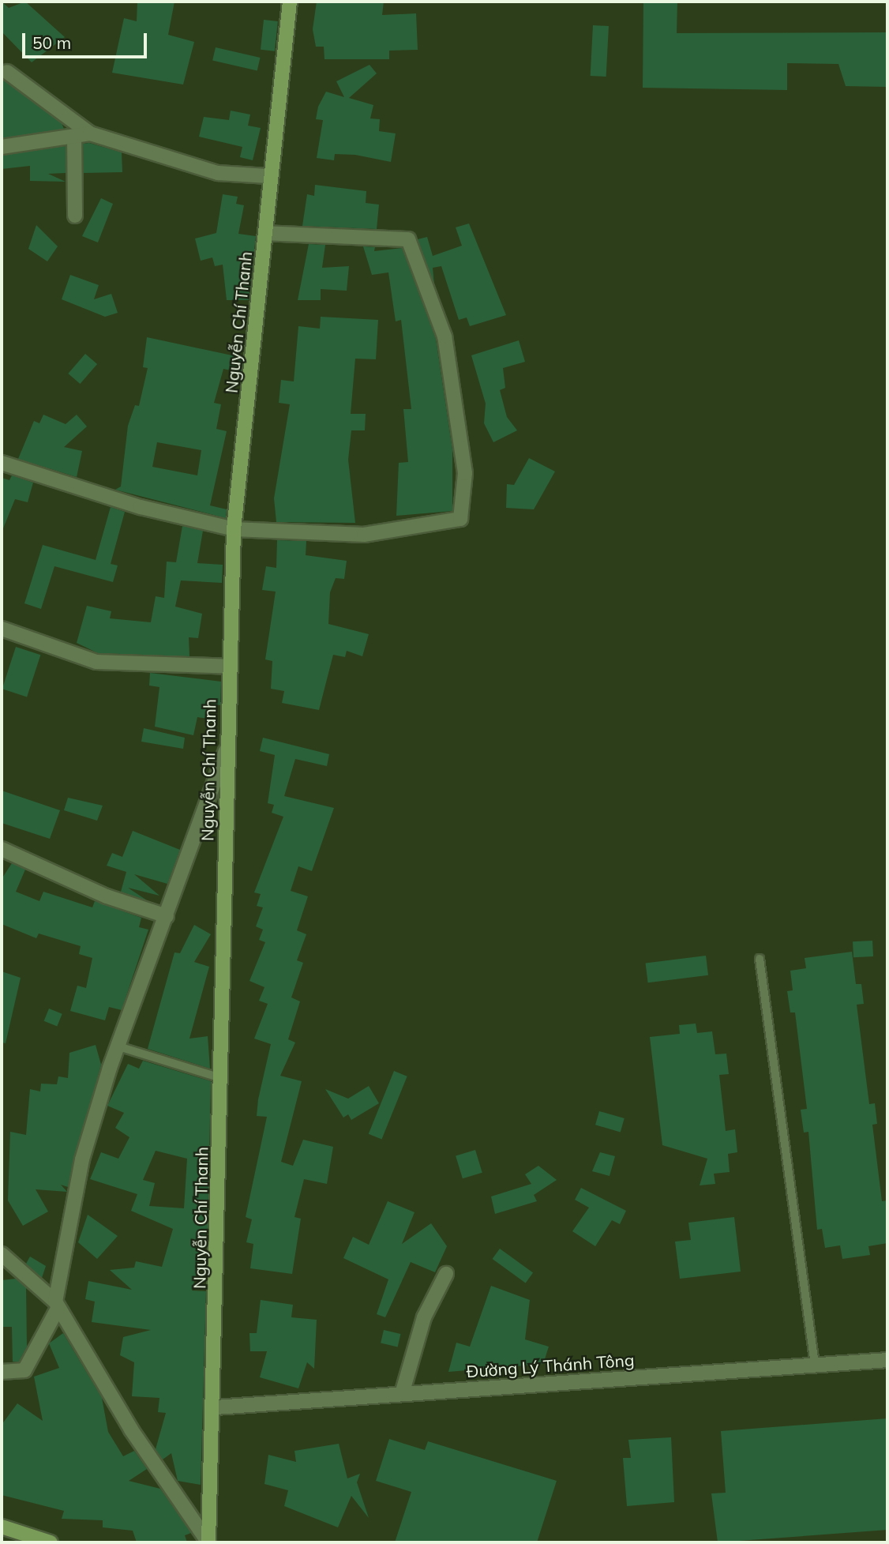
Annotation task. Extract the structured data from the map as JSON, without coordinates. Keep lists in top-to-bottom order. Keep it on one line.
{"streets":{"main road":["Nguyễn Chí Thanh"],"street":["Đường Lý Thánh Tông"]},"crossings":[["Nguyễn Chí Thanh","Đường Lý Thánh Tông"]],"scale_bar":"50 m"}
